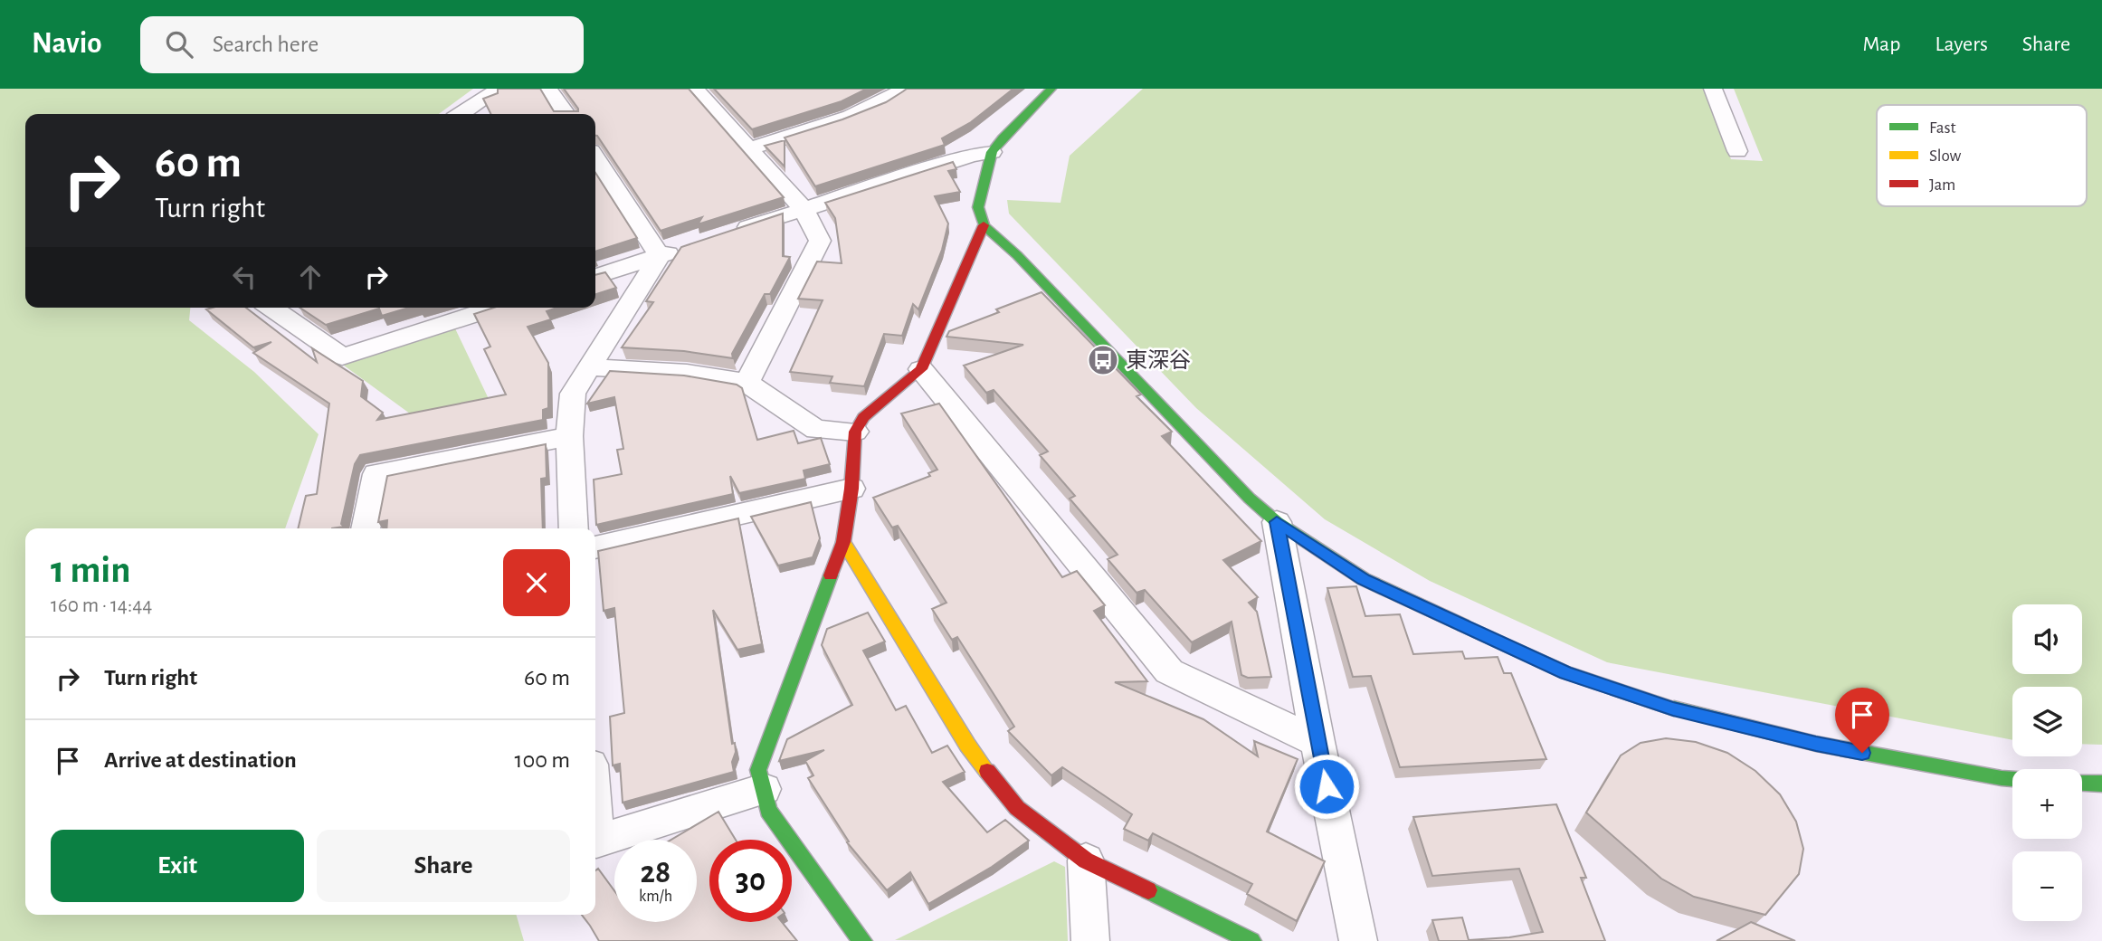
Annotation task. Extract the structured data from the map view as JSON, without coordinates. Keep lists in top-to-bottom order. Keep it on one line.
{"places":{"bus stop":["東深谷"]},"legend":["Fast","Slow","Jam"],"page":{"header":"Navio","search":"Search here","nav":["Map","Layers","Share"],"turn":["60 m","Turn right"],"heading":["1 min","160 m · 14:44"],"map_buttons":["+","−"],"list":[{"name":"Turn right","value":"60 m"},{"name":"Arrive at destination","value":"100 m"}],"buttons":["Exit","Share"],"speed":"28 km/h","limit":"30"}}
